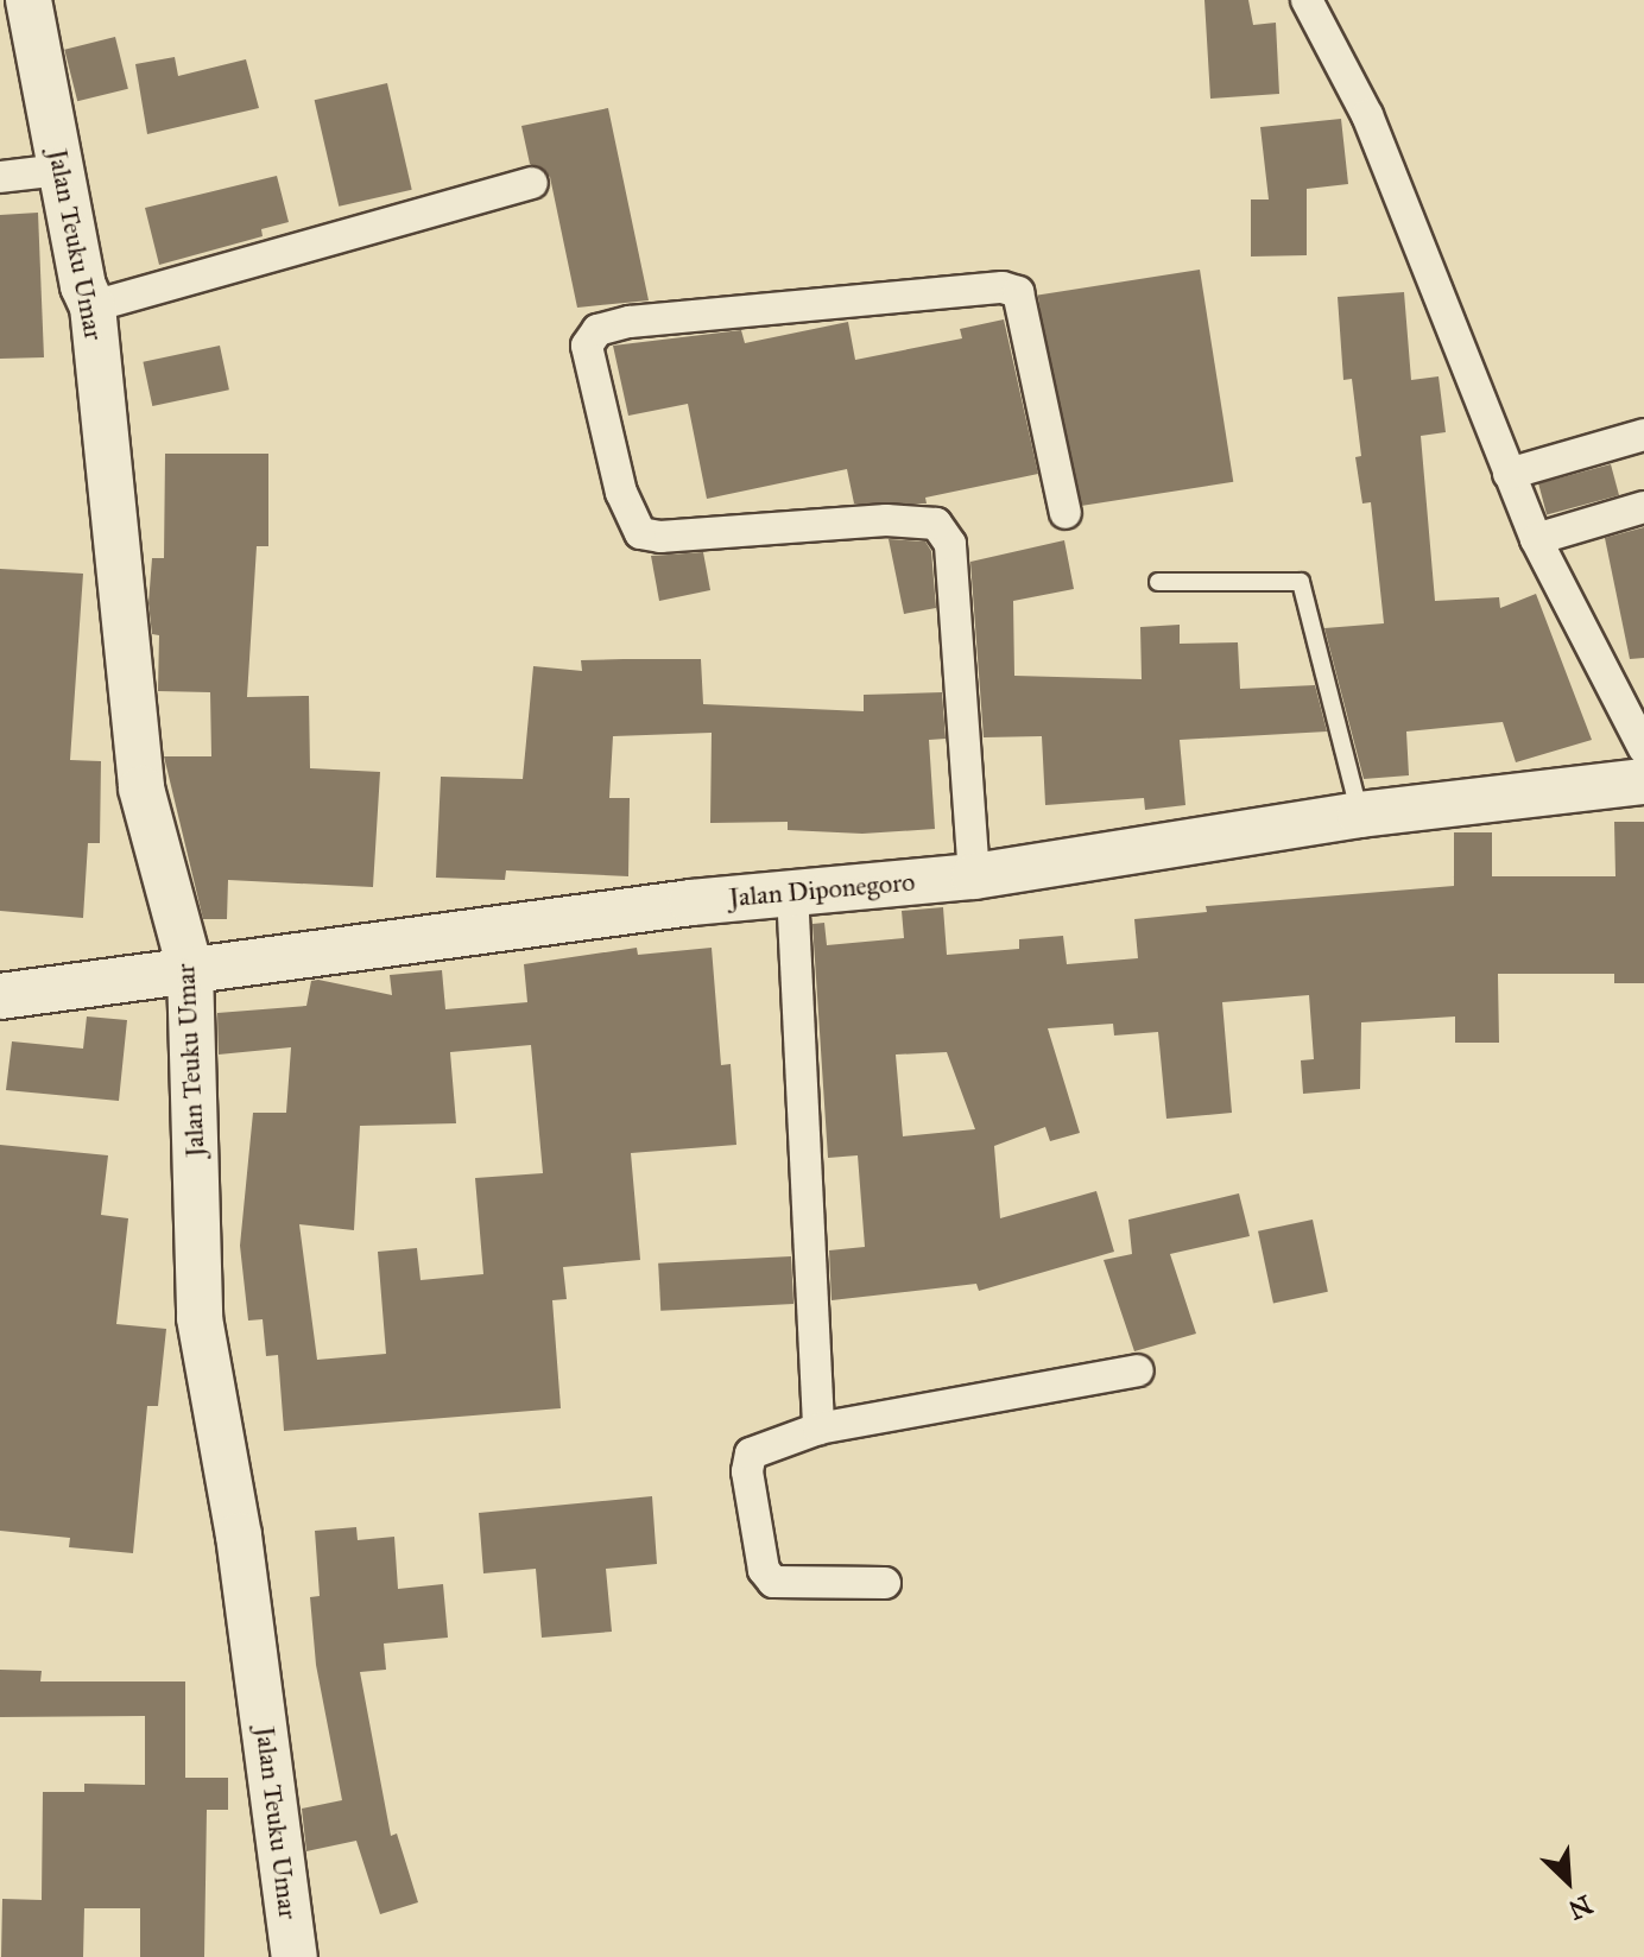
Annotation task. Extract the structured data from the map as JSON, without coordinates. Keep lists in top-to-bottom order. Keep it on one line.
{"streets":{"street":["Jalan Teuku Umar","Jalan Diponegoro"]},"crossings":[["Jalan Teuku Umar","Jalan Diponegoro"]],"north":"bottom right"}
